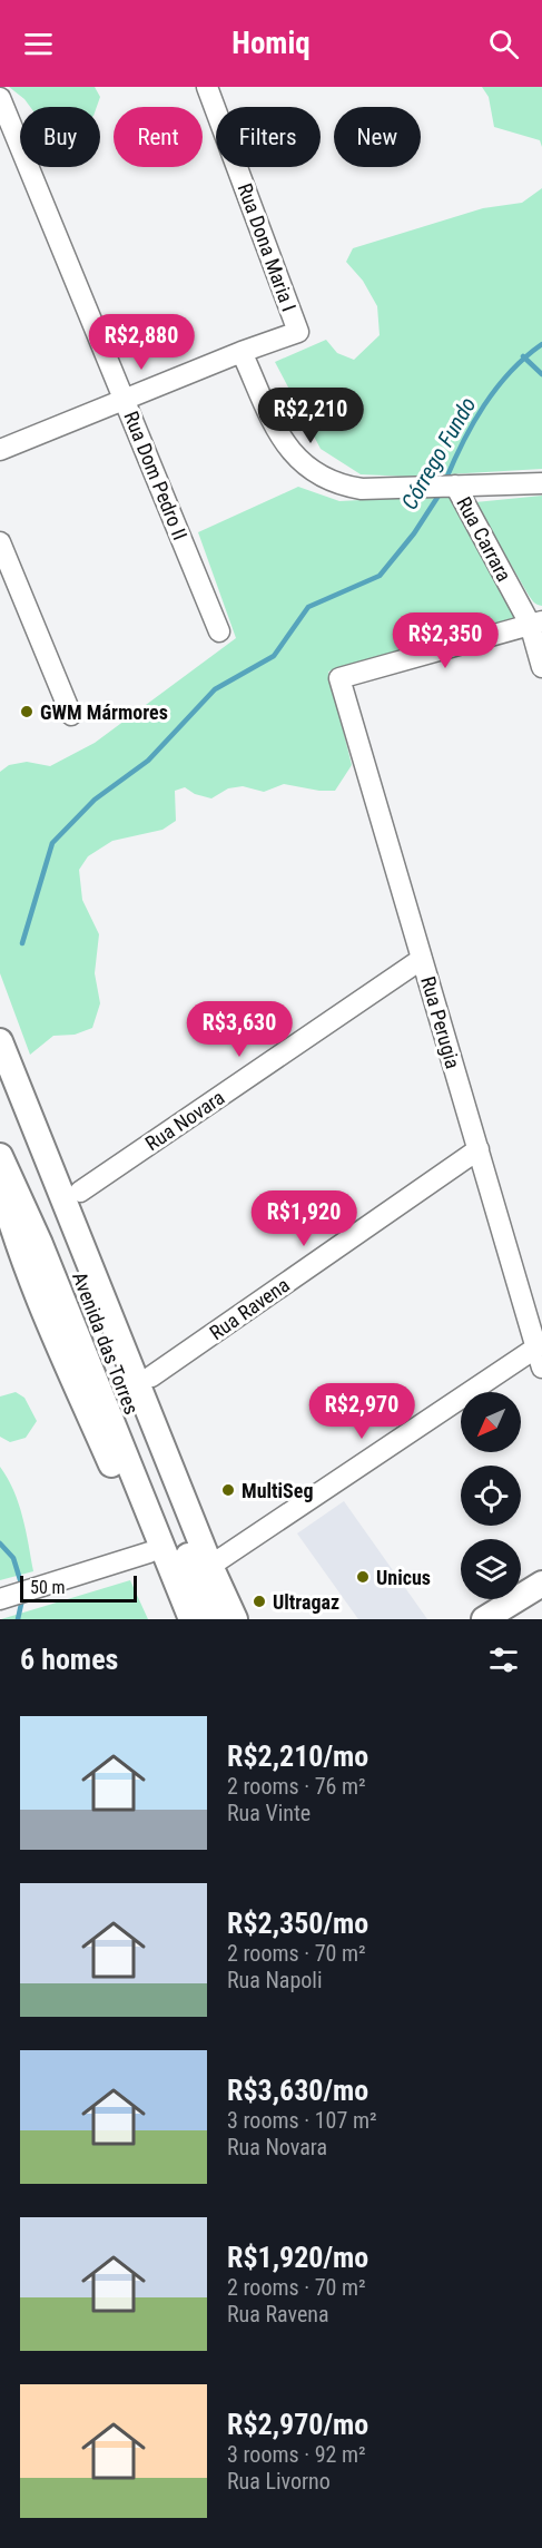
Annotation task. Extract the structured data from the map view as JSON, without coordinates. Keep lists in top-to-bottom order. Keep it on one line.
{"streets":{"main road":["Avenida das Torres"],"street":["Rua Dona Maria I","Rua Dom Pedro II","Rua Carrara","Rua Perugia","Rua Novara","Rua Ravena"]},"crossings":[["Rua Carrara","Rua Perugia"],["Rua Perugia","Rua Novara"],["Rua Perugia","Rua Ravena"]],"water":["Córrego Fundo"],"places":["GWM Mármores","MultiSeg","Unicus","Ultragaz"],"scale_bar":"50 m","north":"bottom left","page":{"header":"Homiq","chip":["Buy","Rent","Filters","New"],"price":["R$2,880","R$2,210","R$2,350","R$3,630","R$1,920","R$2,970"],"scale":"50 m","heading":"6 homes","list":[{"name":"R$2,210/mo","note":"2 rooms · 76 m² · Rua Vinte"},{"name":"R$2,350/mo","note":"2 rooms · 70 m² · Rua Napoli"},{"name":"R$3,630/mo","note":"3 rooms · 107 m² · Rua Novara"},{"name":"R$1,920/mo","note":"2 rooms · 70 m² · Rua Ravena"},{"name":"R$2,970/mo","note":"3 rooms · 92 m² · Rua Livorno"}]}}
